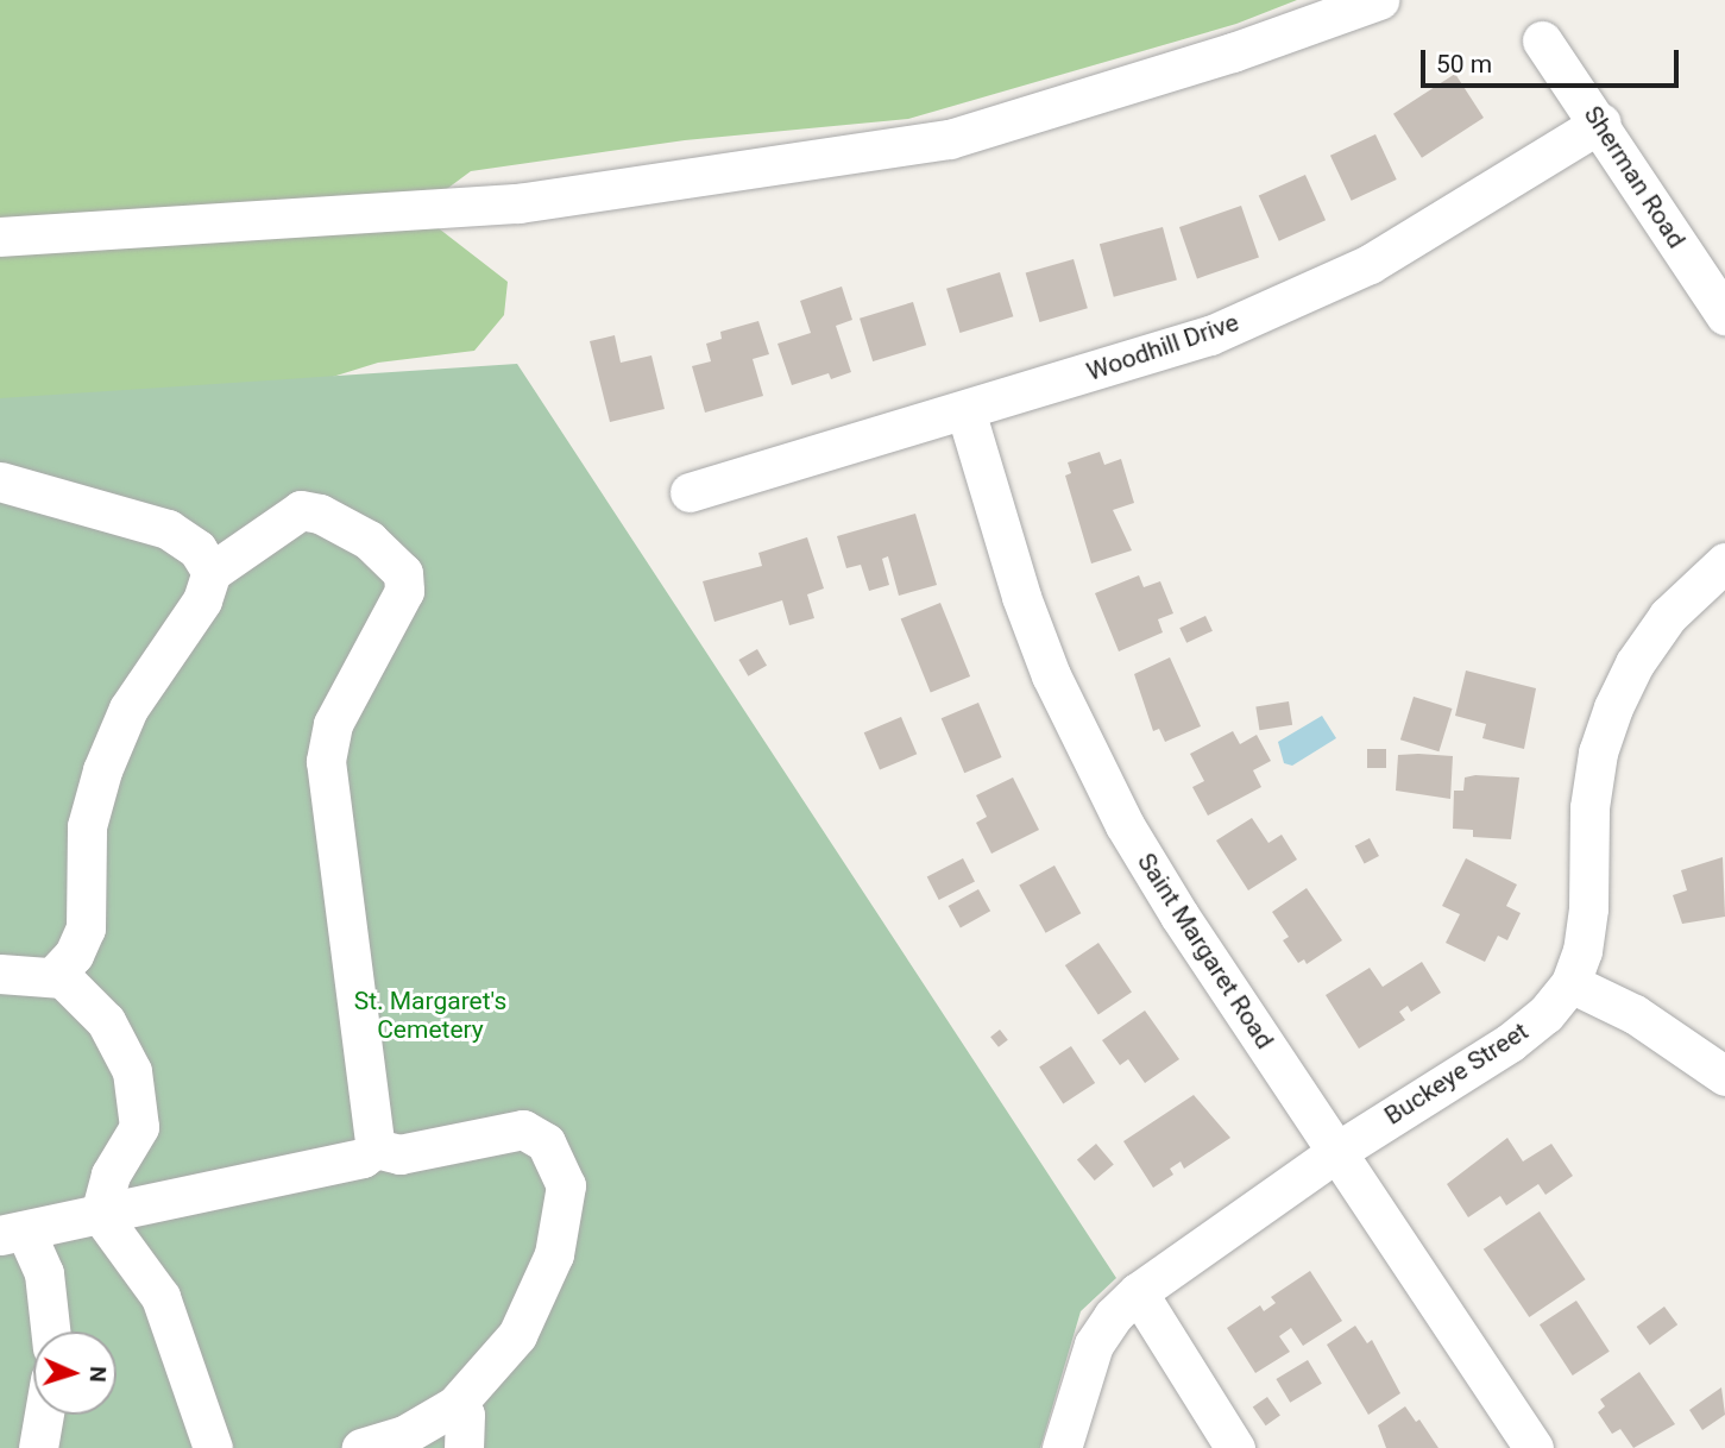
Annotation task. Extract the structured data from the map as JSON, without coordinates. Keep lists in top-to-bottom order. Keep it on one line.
{"streets":{"street":["Sherman Road","Woodhill Drive","Saint Margaret Road","Buckeye Street"]},"crossings":[["Sherman Road","Woodhill Drive"],["Woodhill Drive","Saint Margaret Road"],["Saint Margaret Road","Buckeye Street"]],"parks":["St. Margaret's Cemetery"],"scale_bar":"50 m","north":"right"}
